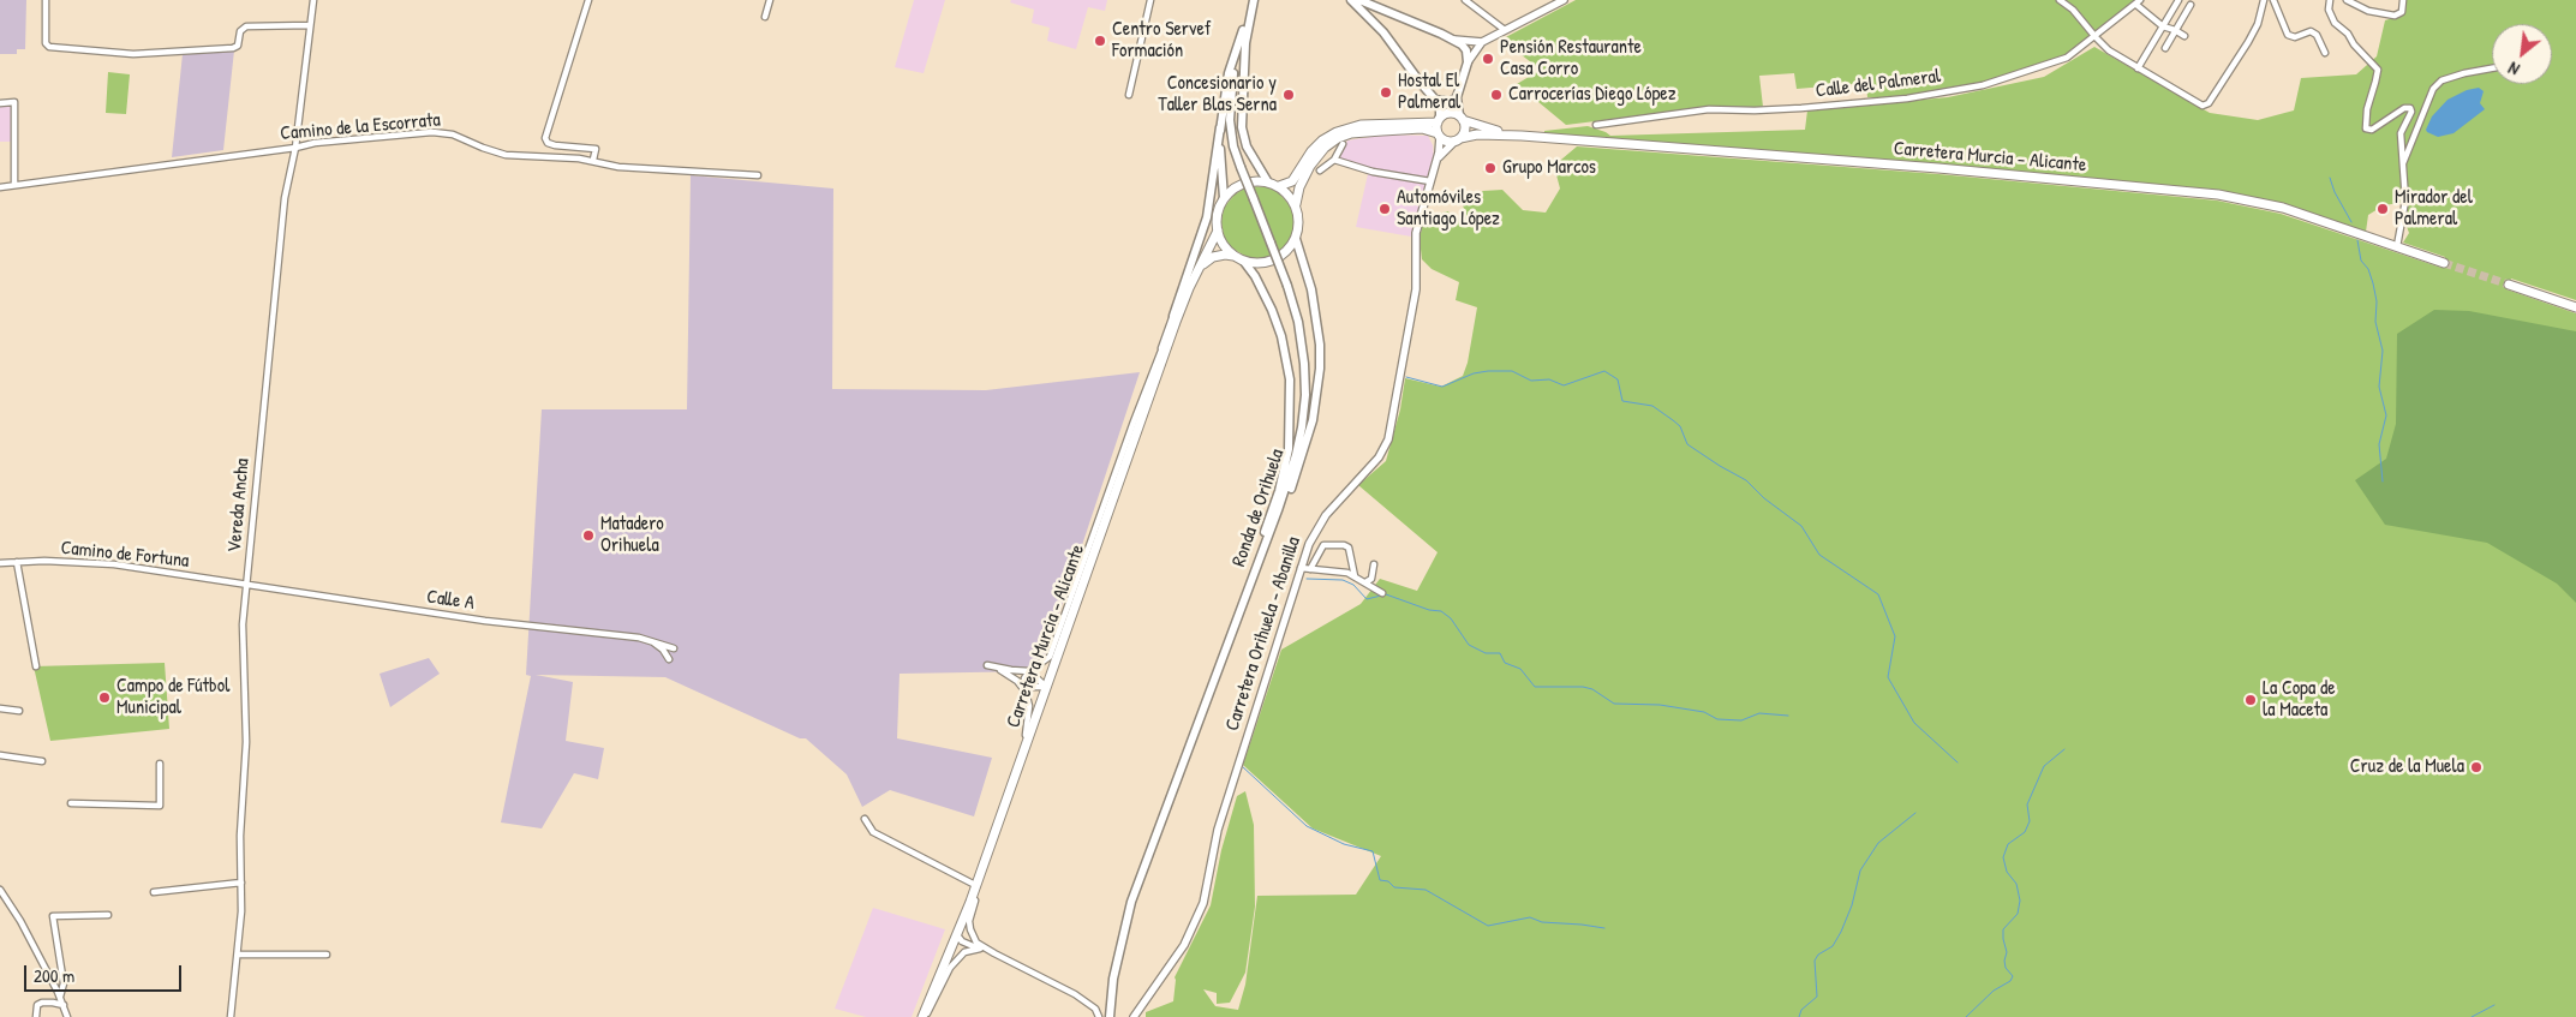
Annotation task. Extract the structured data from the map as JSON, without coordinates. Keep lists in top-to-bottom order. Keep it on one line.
{"streets":{"highway":["Carretera Murcia - Alicante"],"main road":["Ronda de Orihuela"],"street":["Calle del Palmeral","Camino de la Escorrata","Vereda Ancha","Camino de Fortuna","Calle A","Carretera Orihuela - Abanilla"]},"crossings":[["Camino de la Escorrata","Vereda Ancha"],["Carretera Murcia - Alicante","Carretera Orihuela - Abanilla"],["Vereda Ancha","Camino de Fortuna"],["Vereda Ancha","Calle A"],["Camino de Fortuna","Calle A"]],"places":["Centro Servef Formación","Pensión Restaurante Casa Corro","Hostal El Palmeral","Concesionario y Taller Blas Serna","Carrocerías Diego López","Grupo Marcos","Automóviles Santiago López","Mirador del Palmeral","Matadero Orihuela","Campo de Fútbol Municipal","La Copa de la Maceta","Cruz de la Muela"],"scale_bar":"200 m","north":"bottom left"}
